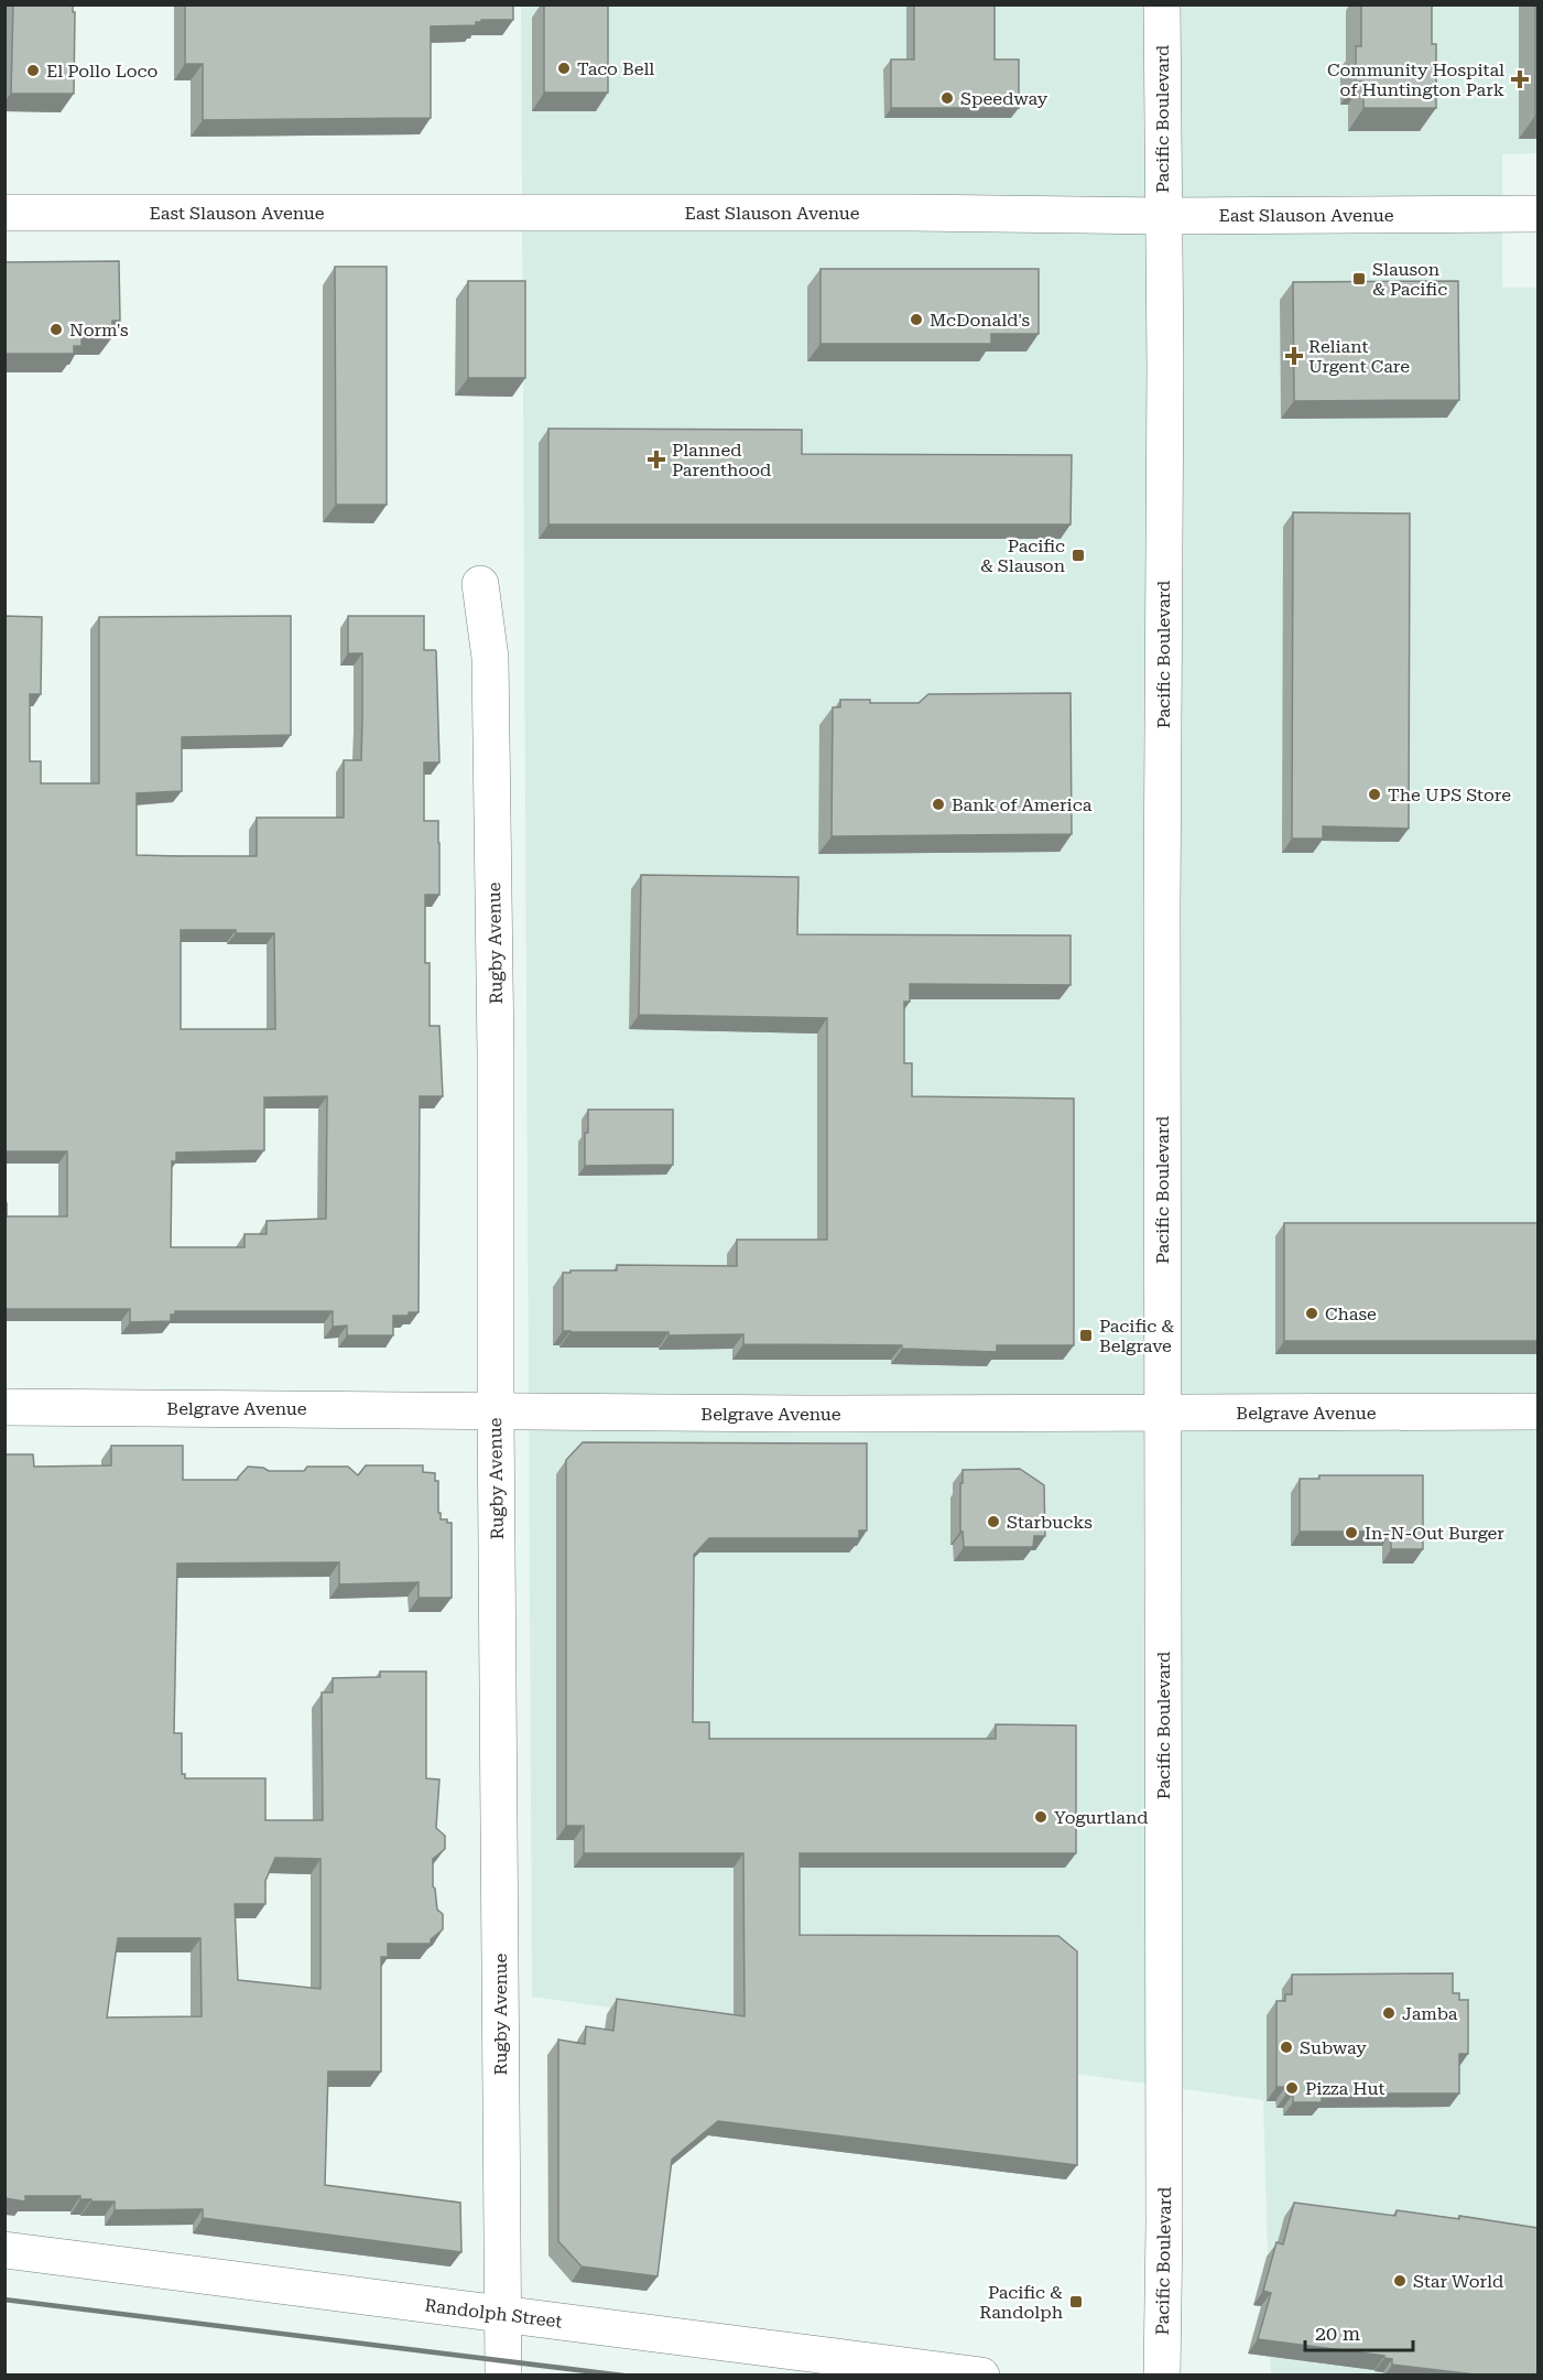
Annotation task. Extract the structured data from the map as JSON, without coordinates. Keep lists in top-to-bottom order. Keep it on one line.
{"streets":{"street":["Pacific Boulevard","East Slauson Avenue","Rugby Avenue","Belgrave Avenue","Randolph Street"]},"crossings":[["Pacific Boulevard","East Slauson Avenue"],["Pacific Boulevard","Belgrave Avenue"],["Rugby Avenue","Belgrave Avenue"],["Rugby Avenue","Randolph Street"]],"places":{"other":["Taco Bell","El Pollo Loco","Speedway","McDonald's","Norm's","The UPS Store","Bank of America","Chase","Starbucks","In-N-Out Burger","Yogurtland","Jamba","Subway","Pizza Hut","Star World"],"health":["Community Hospital of Huntington Park","Reliant Urgent Care","Planned Parenthood"],"transit":["Slauson & Pacific","Pacific & Slauson","Pacific & Belgrave","Pacific & Randolph"]},"scale_bar":"20 m"}
